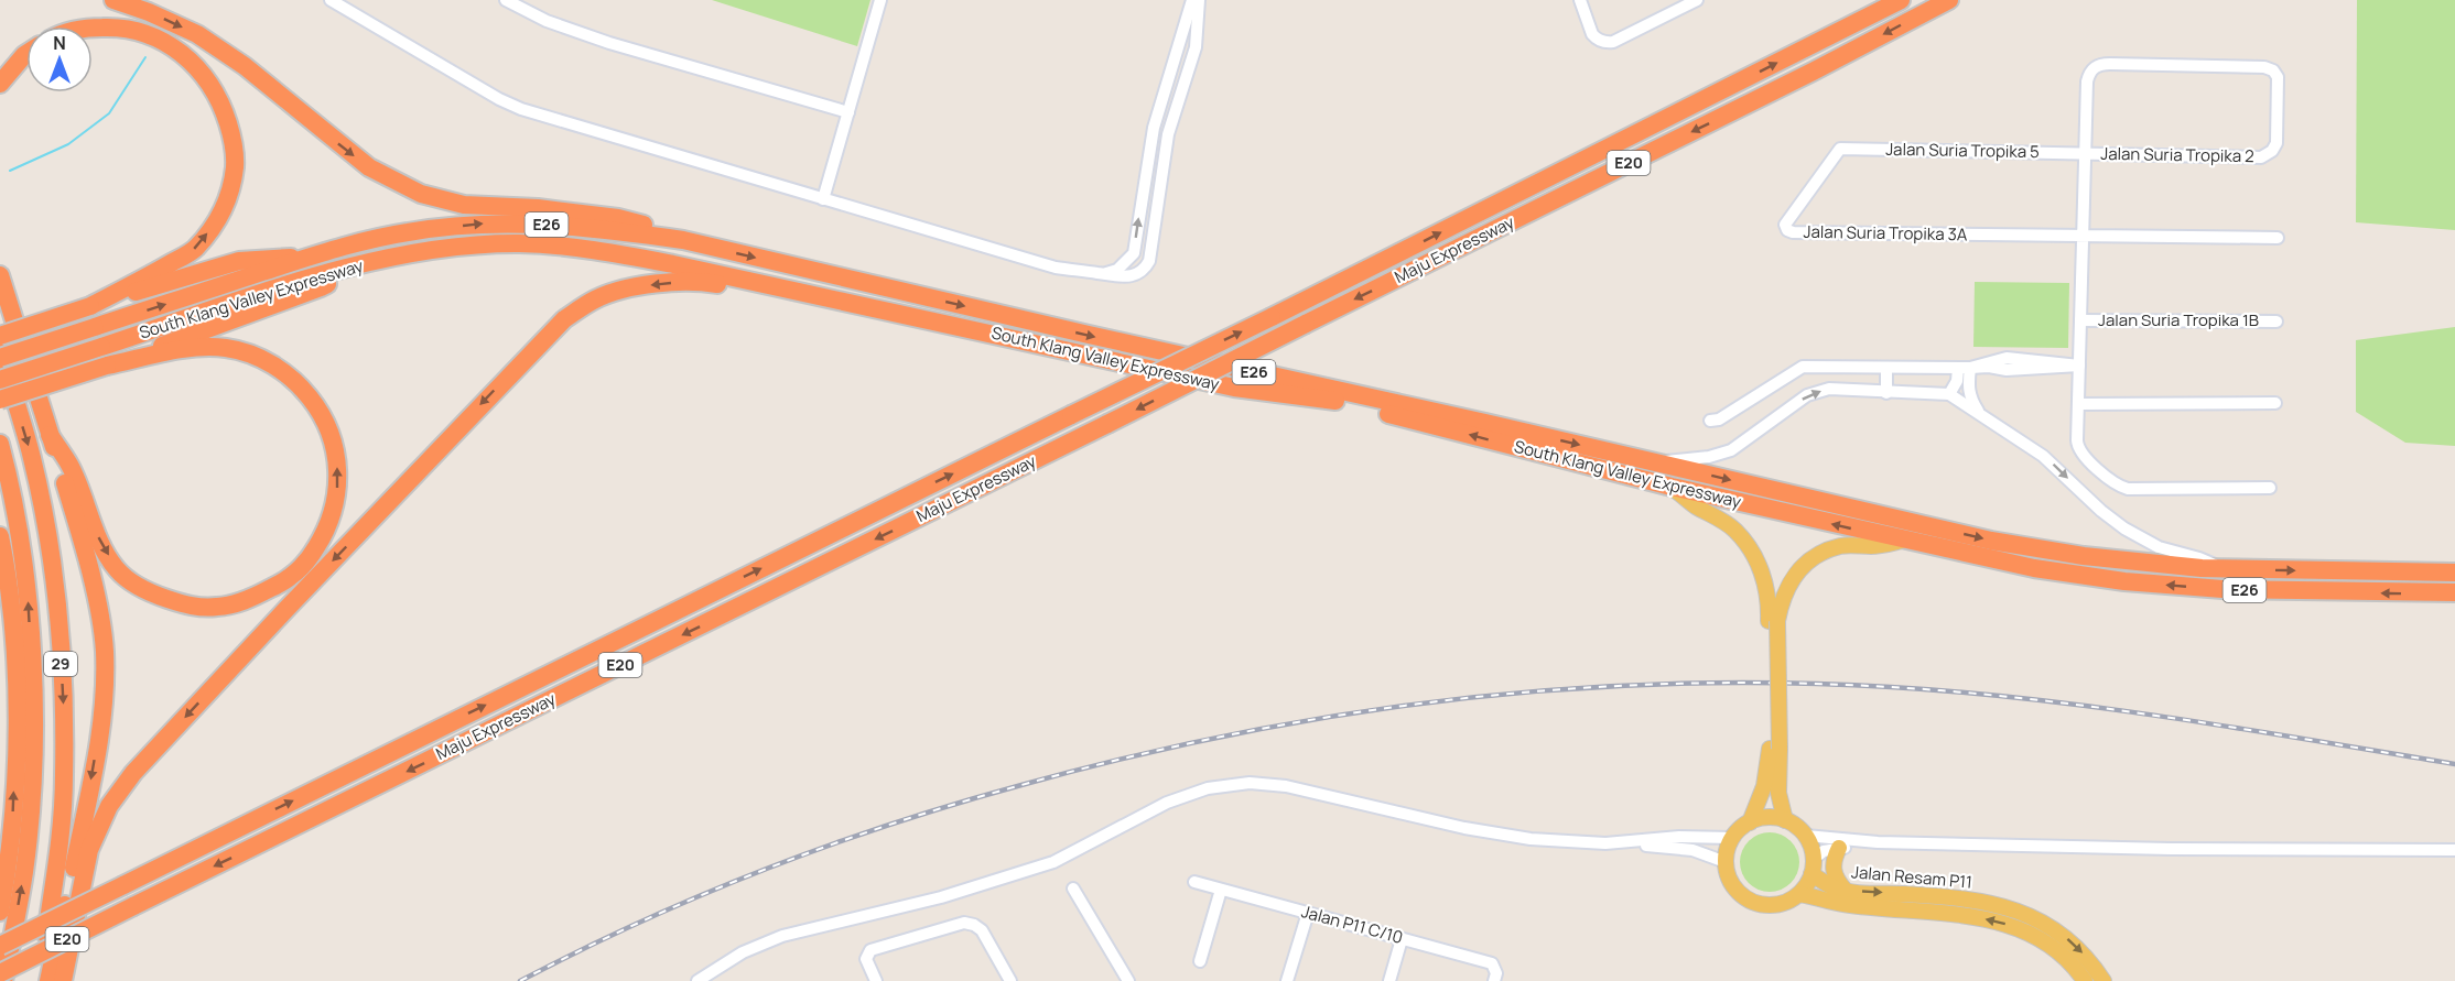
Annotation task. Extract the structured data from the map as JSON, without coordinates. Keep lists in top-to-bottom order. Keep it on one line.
{"streets":{"highway":["E20","E26","Maju Expressway","South Klang Valley Expressway","29"],"main road":["Jalan Resam P11"],"street":["Jalan Suria Tropika 5","Jalan Suria Tropika 2","Jalan Suria Tropika 3A","Jalan Suria Tropika 1B","Jalan P11 C/10"]},"crossings":[["Jalan Suria Tropika 5","Jalan Suria Tropika 2"],["Jalan Suria Tropika 5","Jalan Suria Tropika 3A"]],"north":"top"}
